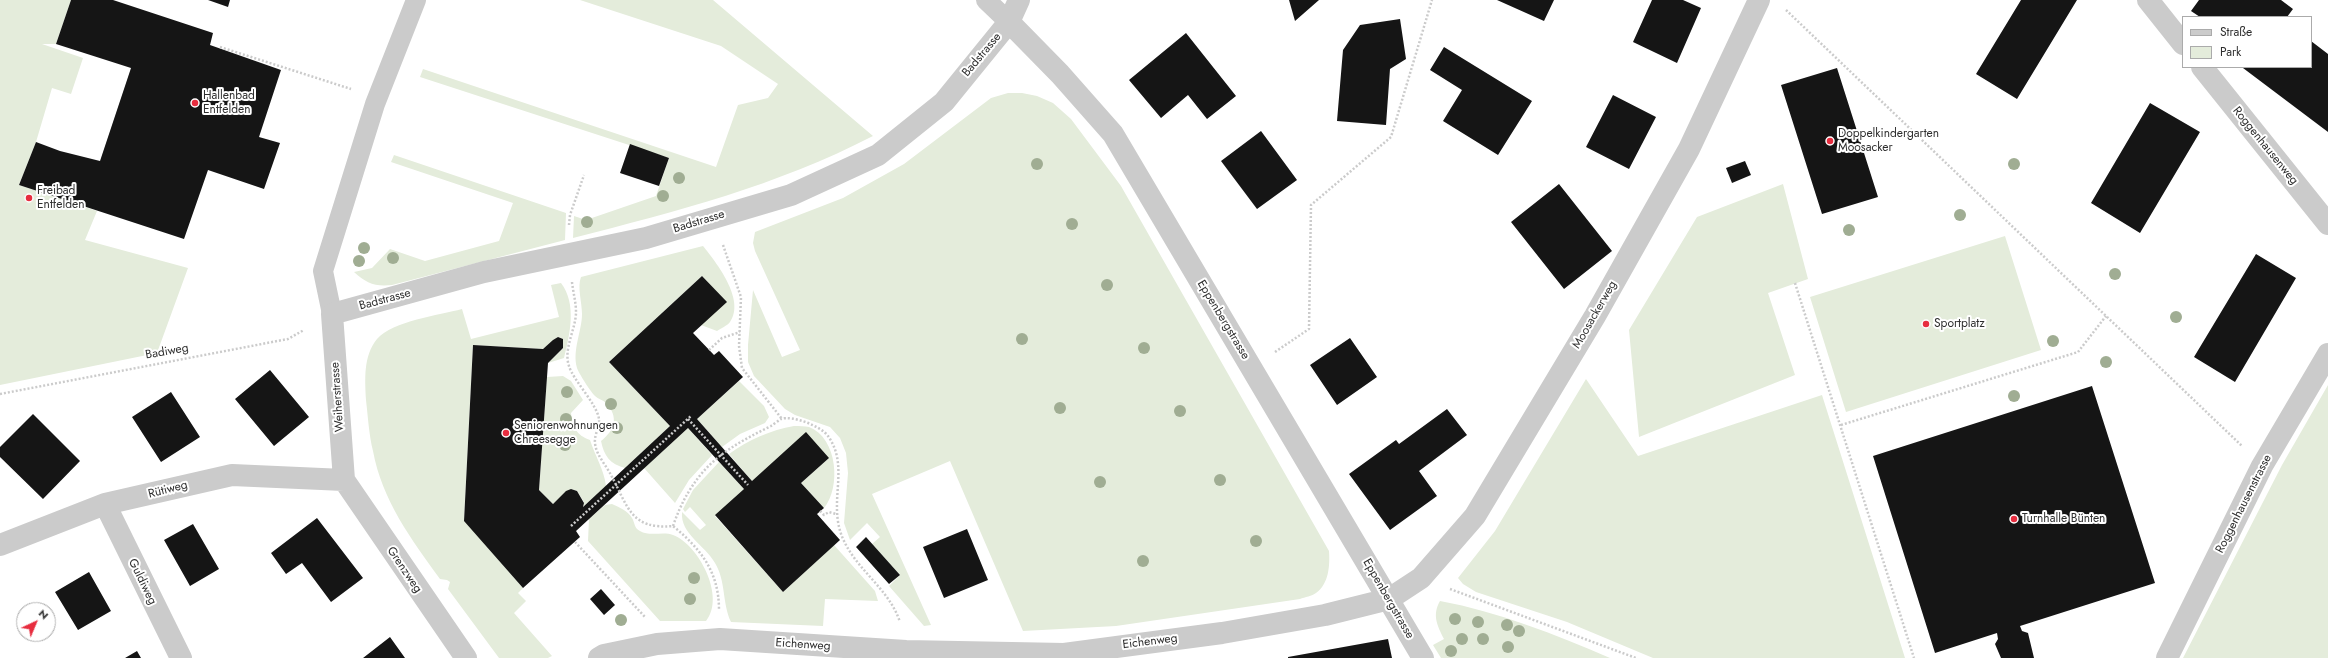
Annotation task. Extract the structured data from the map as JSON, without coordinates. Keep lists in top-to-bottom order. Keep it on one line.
{"streets":{"street":["Badstrasse","Roggenhausenweg","Moosackerweg","Eppenbergstrasse","Weiherstrasse","Rütiweg","Roggenhausenstrasse","Grenzweg","Guldiweg","Eichenweg"],"path":["Badiweg"]},"crossings":[["Badstrasse","Eppenbergstrasse"],["Badstrasse","Badiweg"],["Badstrasse","Weiherstrasse"],["Moosackerweg","Eppenbergstrasse"],["Moosackerweg","Eichenweg"],["Eppenbergstrasse","Eichenweg"],["Badiweg","Weiherstrasse"],["Weiherstrasse","Rütiweg"],["Weiherstrasse","Grenzweg"],["Rütiweg","Grenzweg"],["Rütiweg","Guldiweg"]],"places":["Hallenbad Entfelden","Doppelkindergarten Moosacker","Freibad Entfelden","Sportplatz","Seniorenwohnungen Chreesegge","Turnhalle Bünten"],"legend":["Straße","Park"],"north":"top right"}
